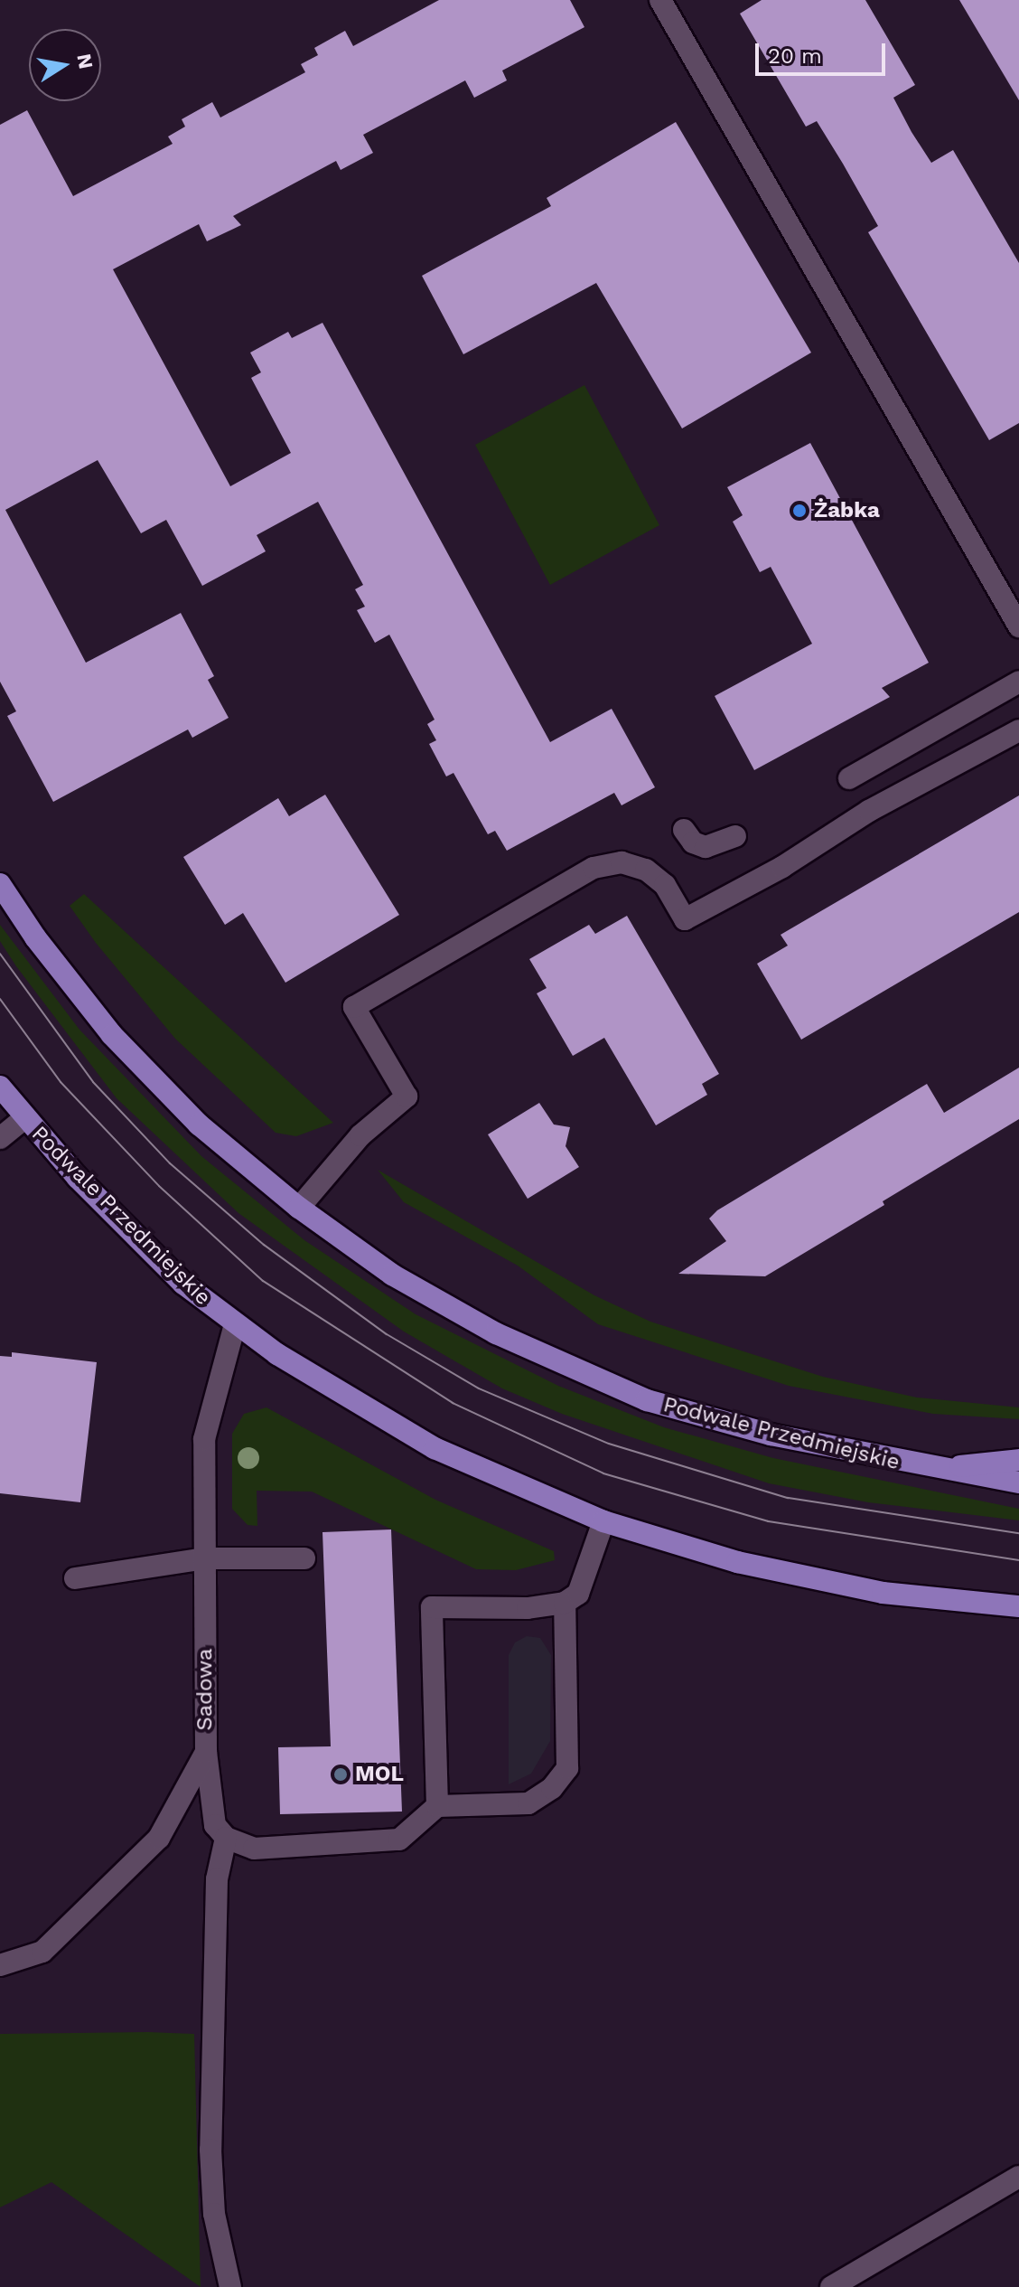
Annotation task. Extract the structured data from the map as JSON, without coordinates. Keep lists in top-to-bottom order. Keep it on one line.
{"streets":{"main road":["Podwale Przedmiejskie"],"street":["Sadowa"]},"crossings":[["Podwale Przedmiejskie","Sadowa"]],"places":["Żabka","MOL"],"scale_bar":"20 m","north":"right"}
